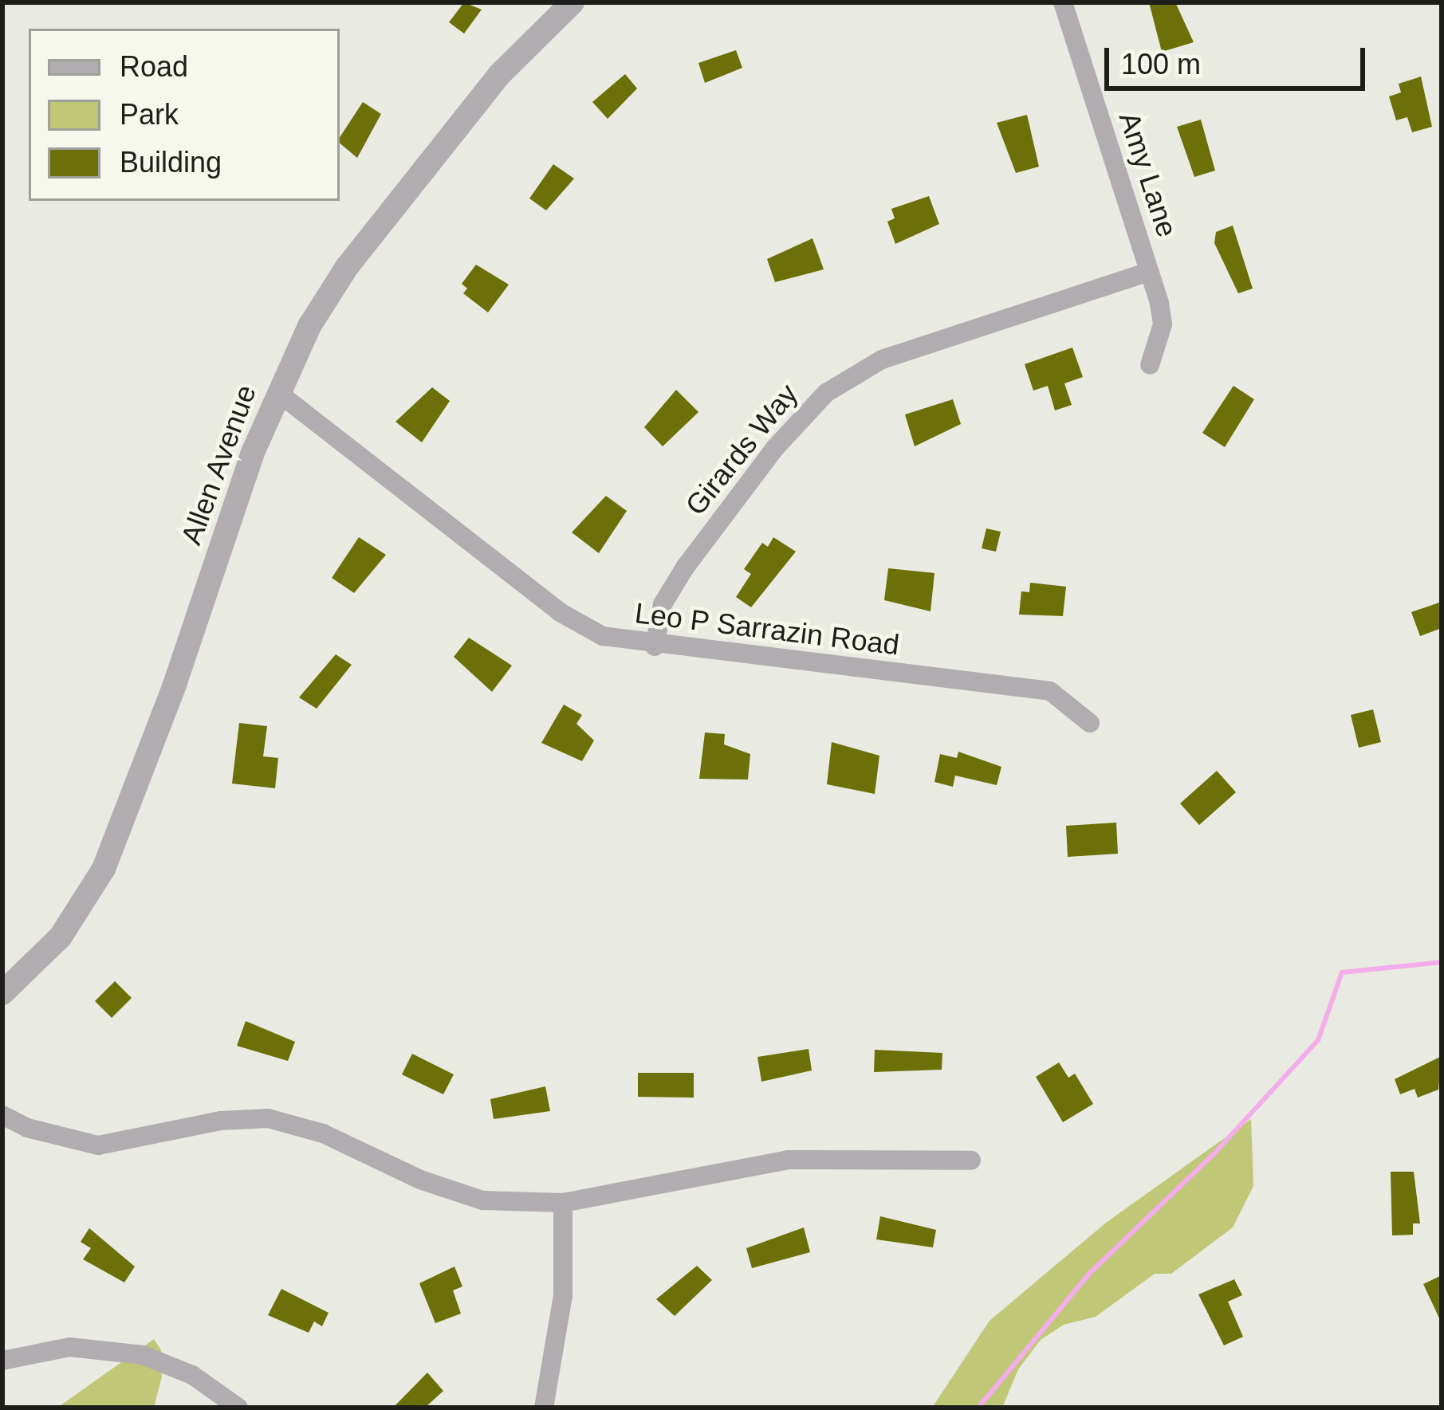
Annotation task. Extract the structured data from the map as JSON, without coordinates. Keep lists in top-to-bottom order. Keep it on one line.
{"streets":{"street":["Amy Lane","Girards Way","Allen Avenue","Leo P Sarrazin Road"]},"crossings":[["Amy Lane","Girards Way"],["Girards Way","Leo P Sarrazin Road"],["Allen Avenue","Leo P Sarrazin Road"]],"legend":["Road","Park","Building"],"scale_bar":"100 m"}
